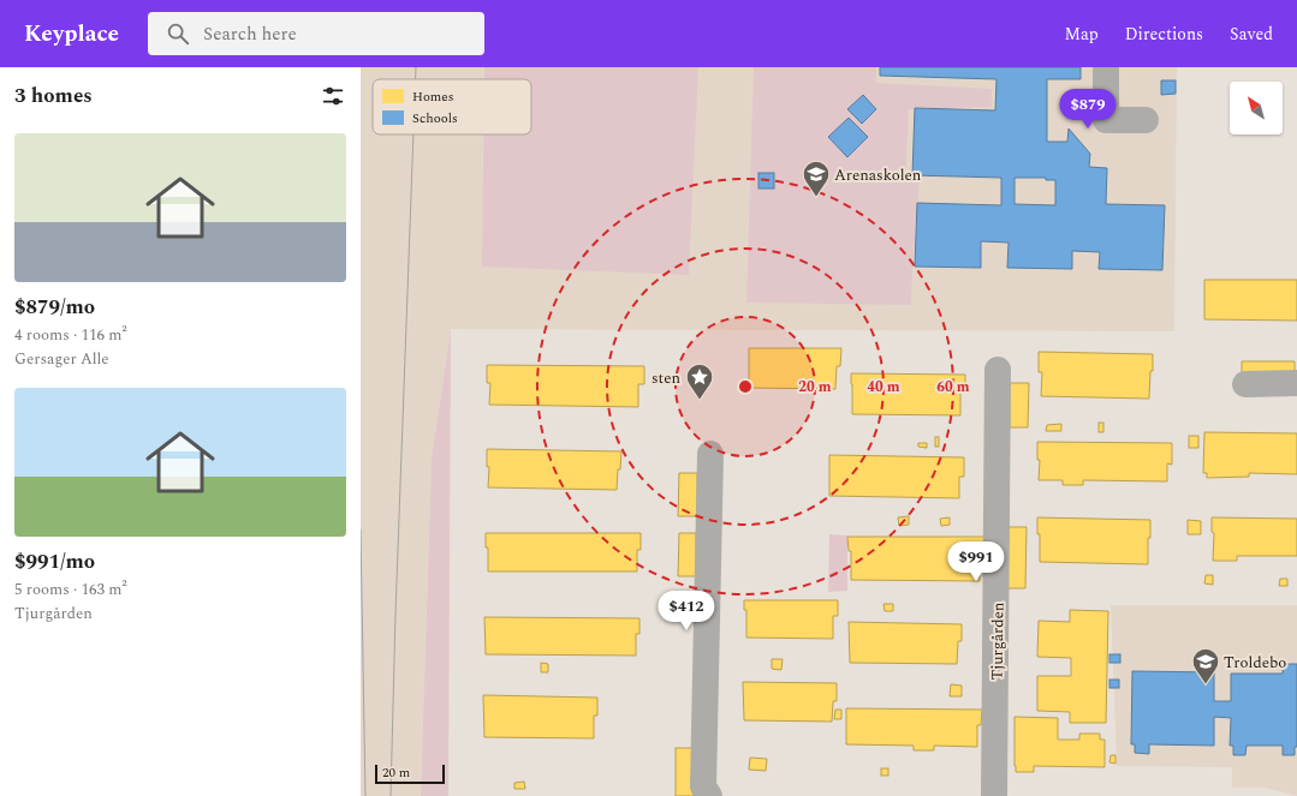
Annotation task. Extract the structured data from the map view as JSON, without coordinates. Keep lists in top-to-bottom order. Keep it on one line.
{"streets":{"street":["Tjurgården"]},"places":{"school or university":["Arenaskolen","Troldebo"],"place":["sten"]},"legend":["Homes","Schools"],"scale_bar":"20 m","north":"top left","page":{"header":"Keyplace","search":"Search here","nav":["Map","Directions","Saved"],"heading":"3 homes","price":["$879","$991","$412"],"list":[{"name":"$879/mo","note":"4 rooms · 116 m² · Gersager Alle"},{"name":"$991/mo","note":"5 rooms · 163 m² · Tjurgården"}],"scale":"20 m"},"rings":["20 m","40 m","60 m"]}
